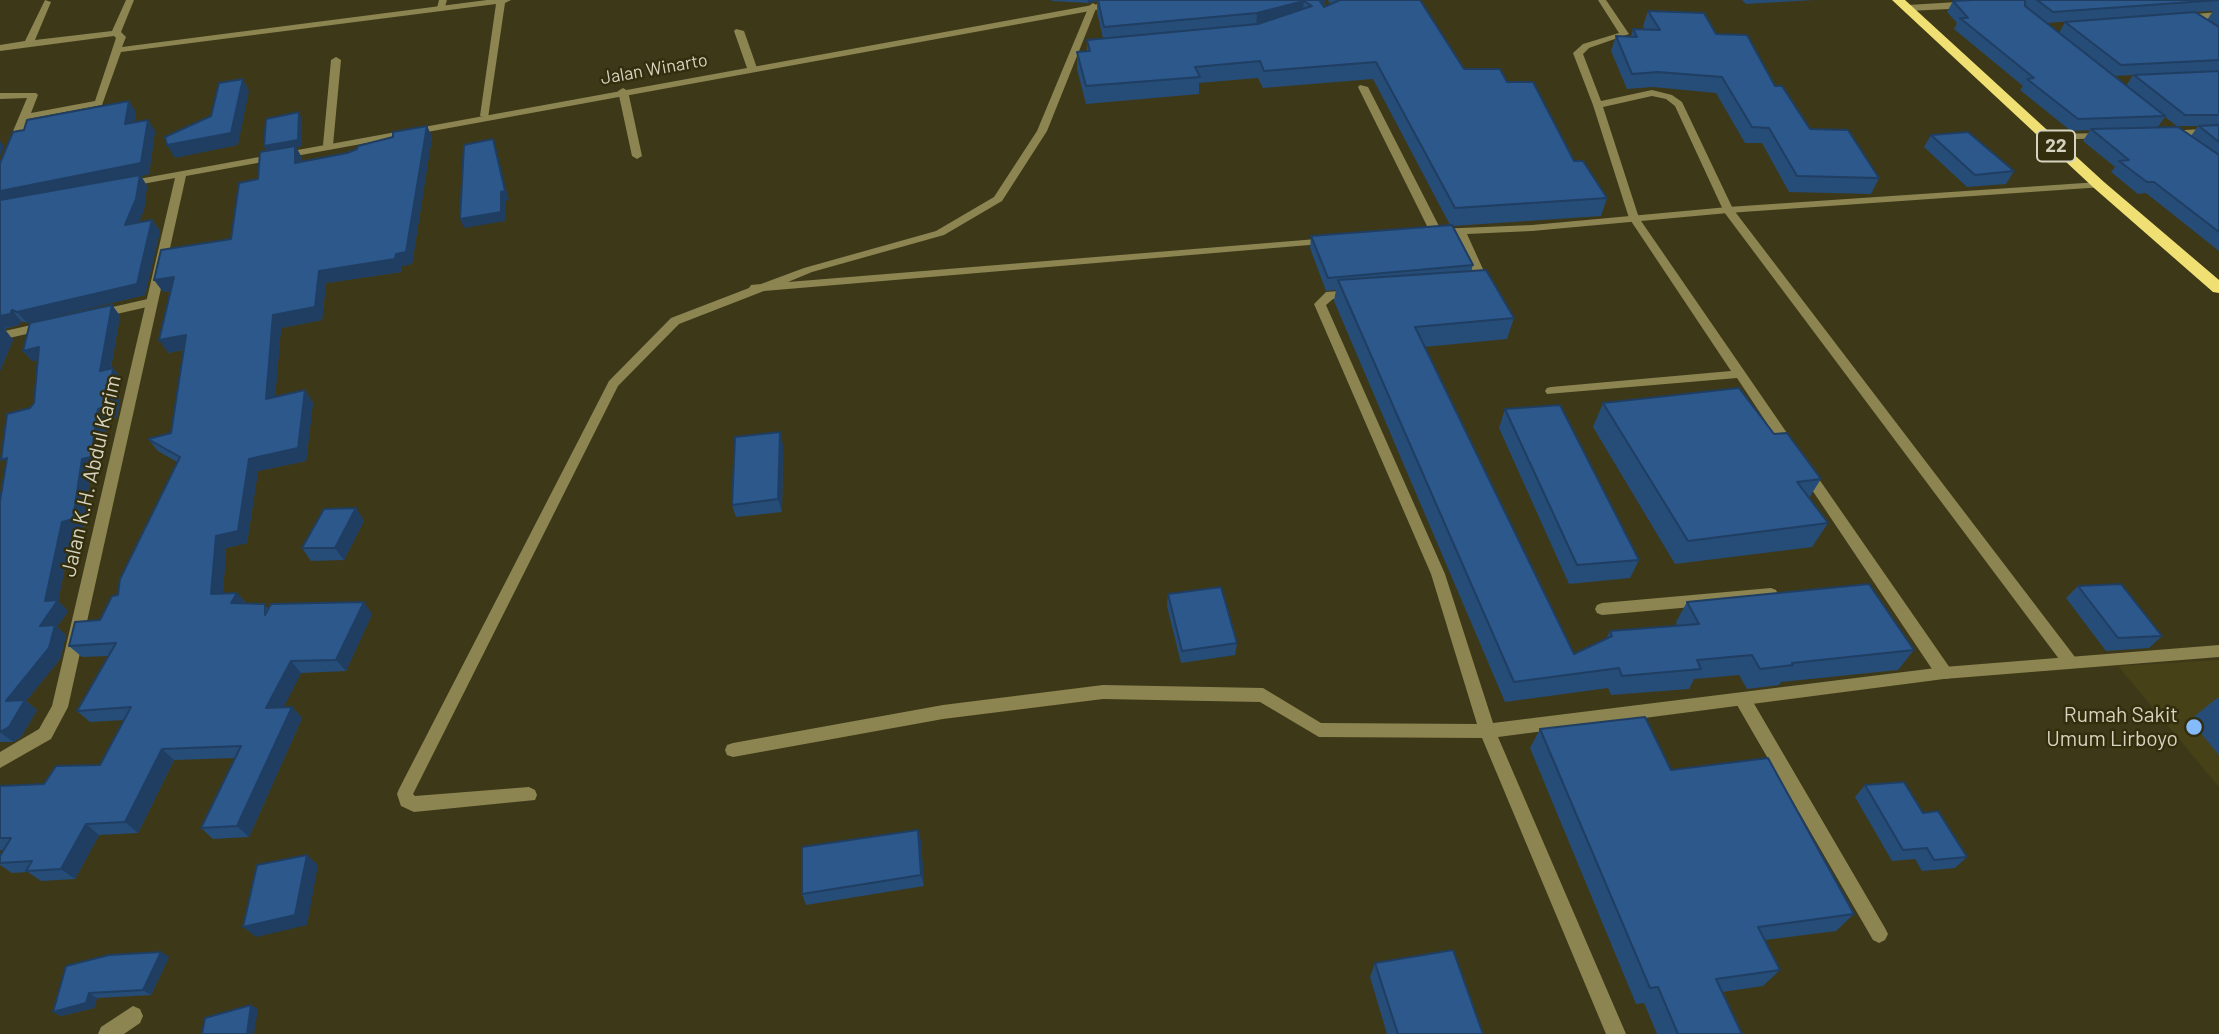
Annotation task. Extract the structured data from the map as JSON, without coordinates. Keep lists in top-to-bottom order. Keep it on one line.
{"streets":{"highway":["22"],"street":["Jalan Winarto","Jalan K.H. Abdul Karim"]},"crossings":[["Jalan Winarto","Jalan K.H. Abdul Karim"]],"places":["Rumah Sakit Umum Lirboyo"]}
